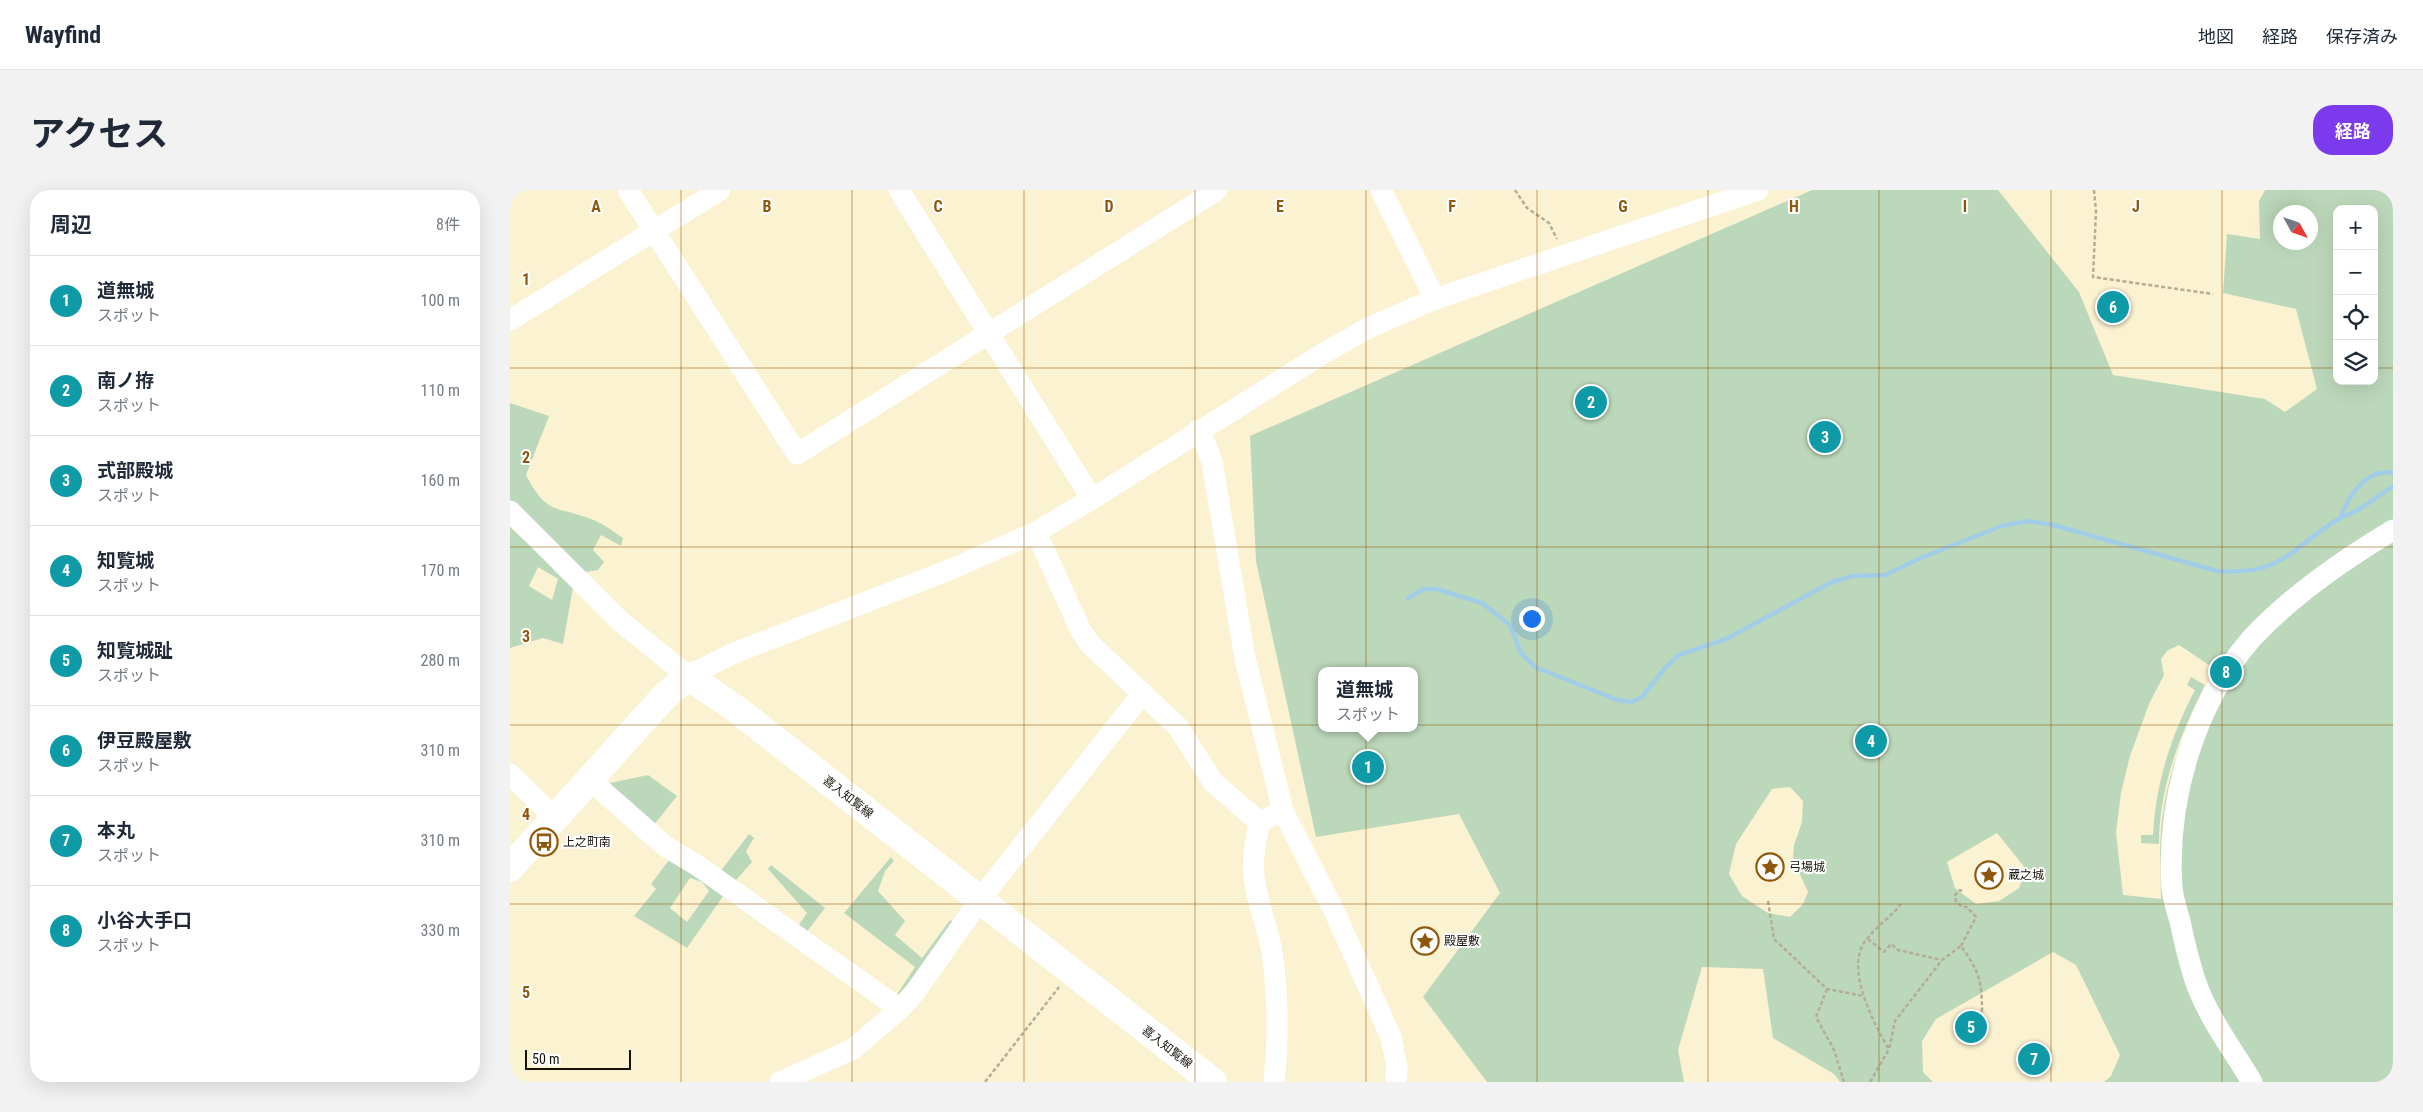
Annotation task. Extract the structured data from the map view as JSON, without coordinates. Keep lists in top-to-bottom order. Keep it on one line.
{"streets":{"main road":["喜入知覧線"]},"places":{"bus stop":["上之町南"],"place":["弓場城","蔵之城","殿屋敷"]},"scale_bar":"50 m","north":"bottom right","page":{"header":"Wayfind","nav":["地図","経路","保存済み"],"title":"アクセス","buttons":"経路","heading":["周辺","8件"],"map_buttons":["+","−"],"list":[{"mark":"1","name":"道無城","note":"スポット","value":"100 m"},{"mark":"2","name":"南ノ拵","note":"スポット","value":"110 m"},{"mark":"3","name":"式部殿城","note":"スポット","value":"160 m"},{"mark":"4","name":"知覧城","note":"スポット","value":"170 m"},{"mark":"5","name":"知覧城趾","note":"スポット","value":"280 m"},{"mark":"6","name":"伊豆殿屋敷","note":"スポット","value":"310 m"},{"mark":"7","name":"本丸","note":"スポット","value":"310 m"},{"mark":"8","name":"小谷大手口","note":"スポット","value":"330 m"}],"pins":["6","2","3","8","4","1","5","7"],"popup":["道無城","スポット"],"scale":"50 m"},"grid":{"columns":["A","B","C","D","E","F","G","H","I","J"],"rows":["1","2","3","4","5"]}}
